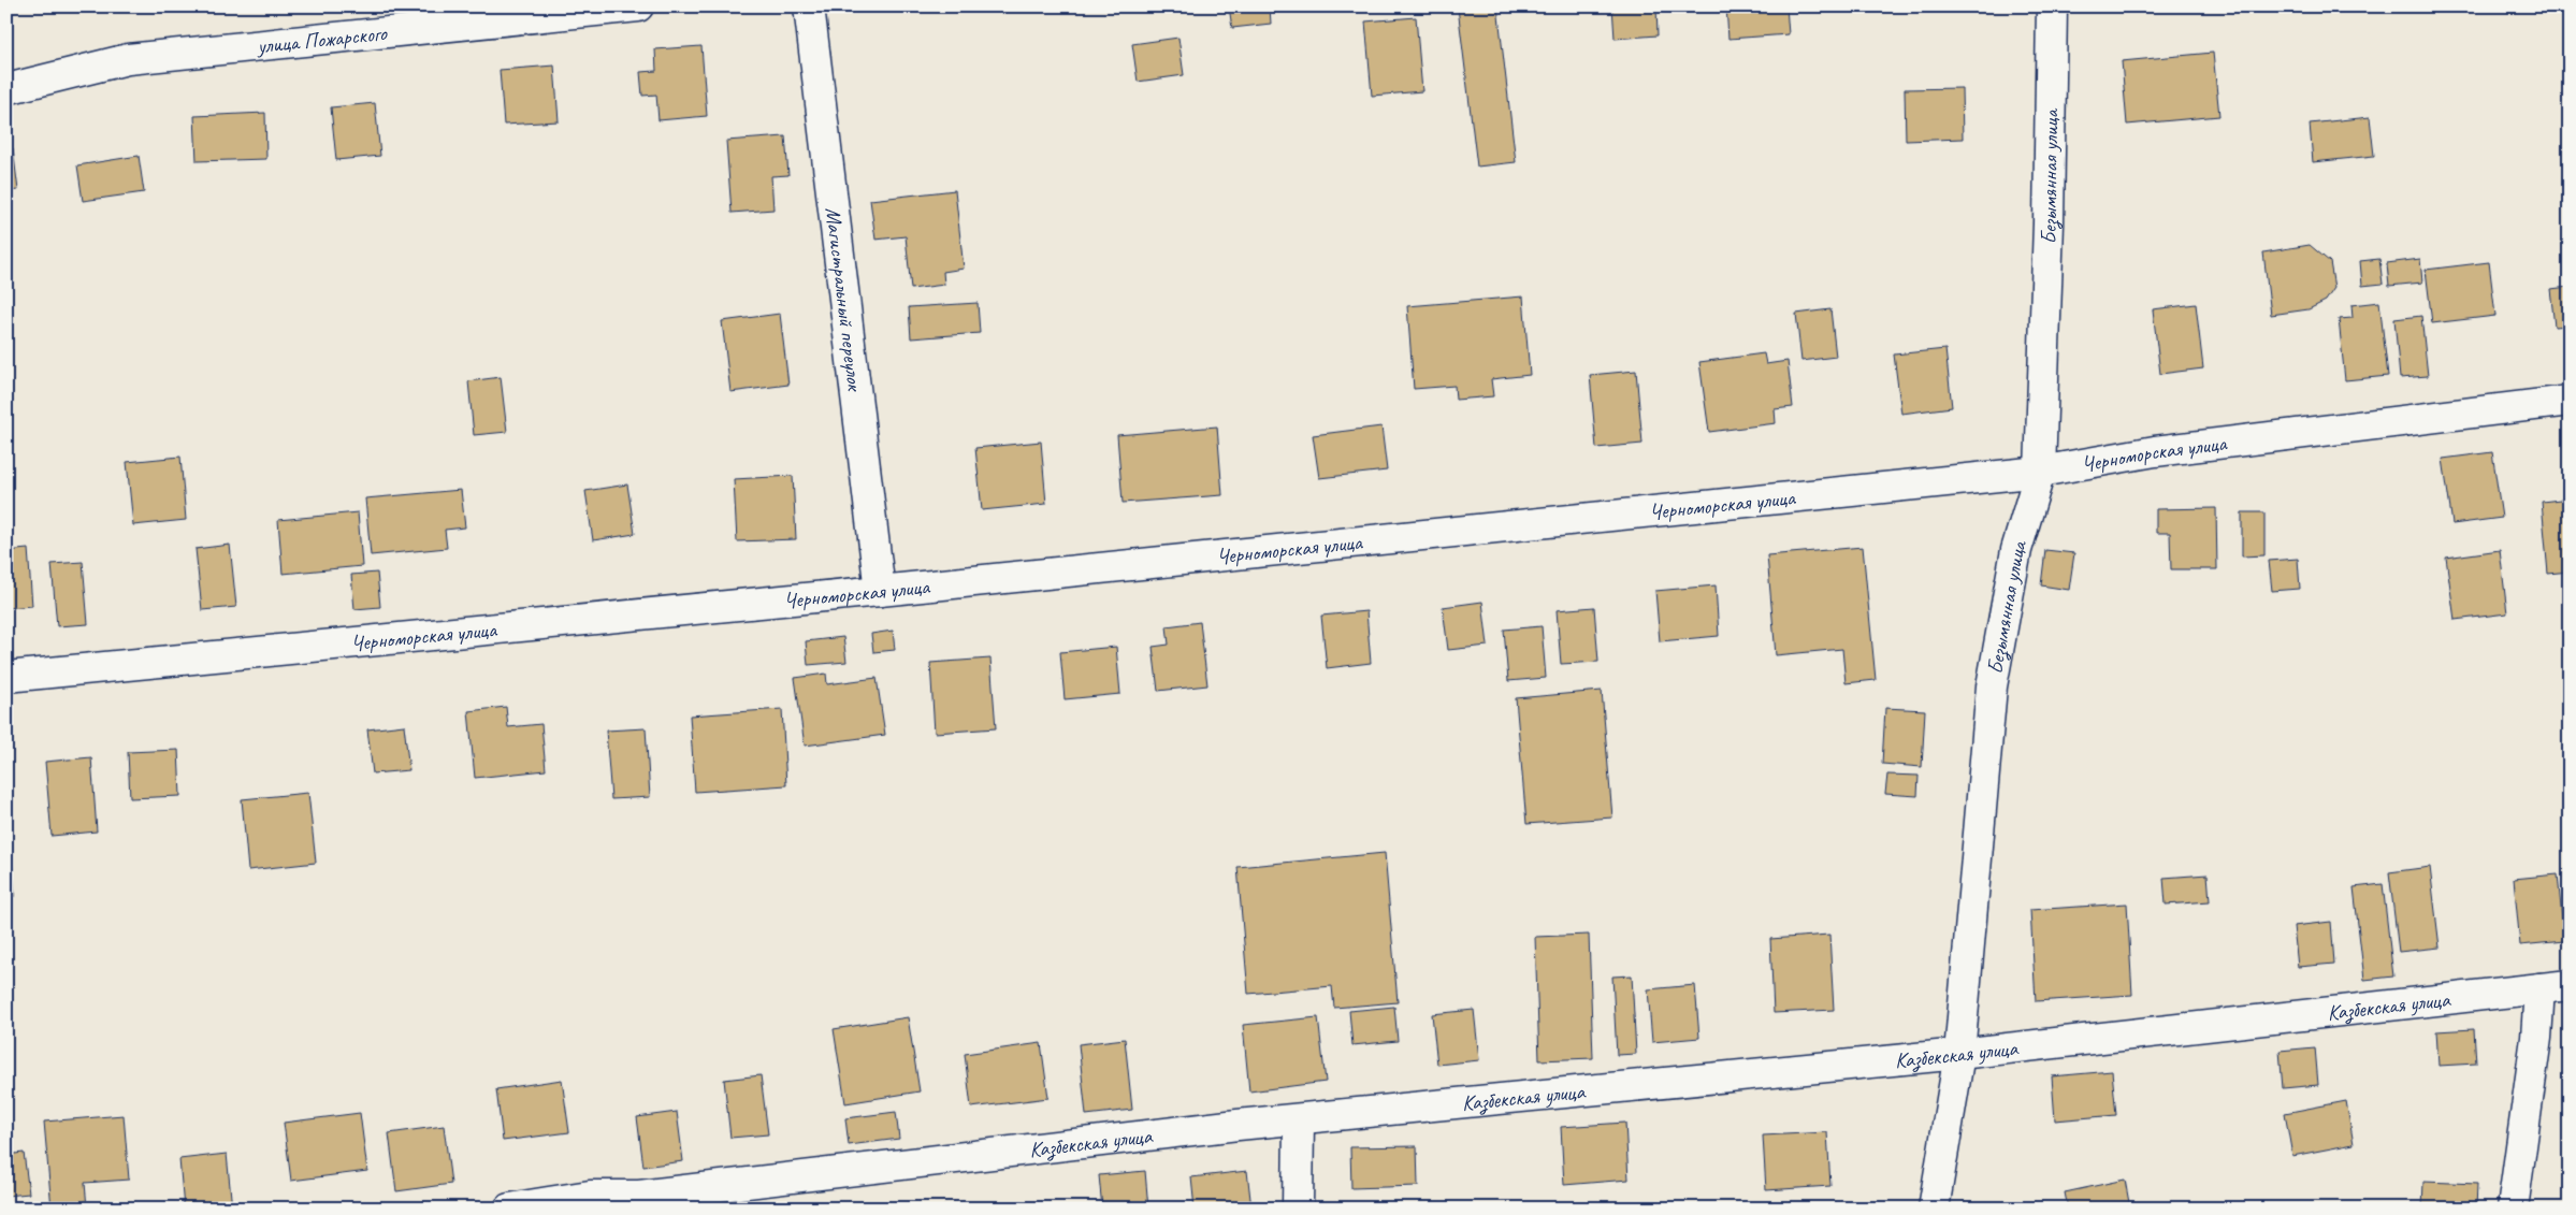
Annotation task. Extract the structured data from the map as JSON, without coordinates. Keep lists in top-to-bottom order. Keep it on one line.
{"streets":{"street":["улица Пожарского","Безымянная улица","Магистральный переулок","Черноморская улица","Казбекская улица"]},"crossings":[["Безымянная улица","Черноморская улица"],["Безымянная улица","Казбекская улица"],["Магистральный переулок","Черноморская улица"]]}
